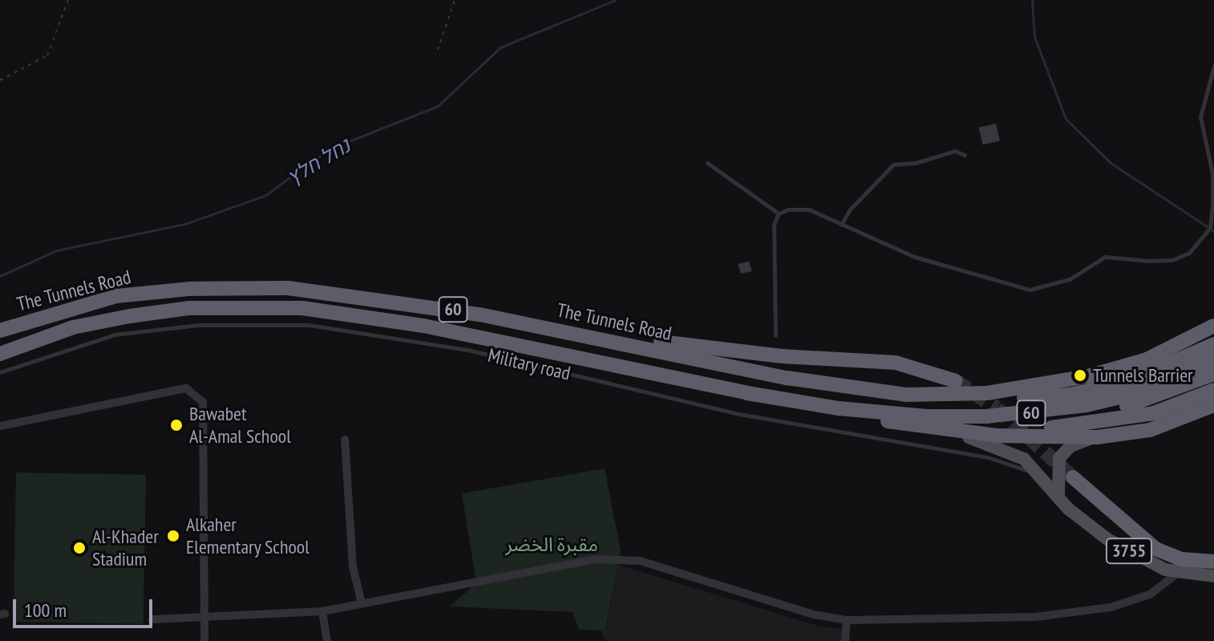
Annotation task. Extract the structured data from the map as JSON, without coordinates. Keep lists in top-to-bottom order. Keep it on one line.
{"streets":{"highway":["The Tunnels Road","60"],"main road":["3755"],"lane":["Military road"]},"crossings":[["The Tunnels Road","60"],["60","3755"],["Military road","3755"]],"water":["נחל חלץ"],"parks":["مقبرة الخضر"],"places":["Tunnels Barrier","Bawabet Al-Amal School","Alkaher Elementary School","Al-Khader Stadium"],"scale_bar":"100 m"}
